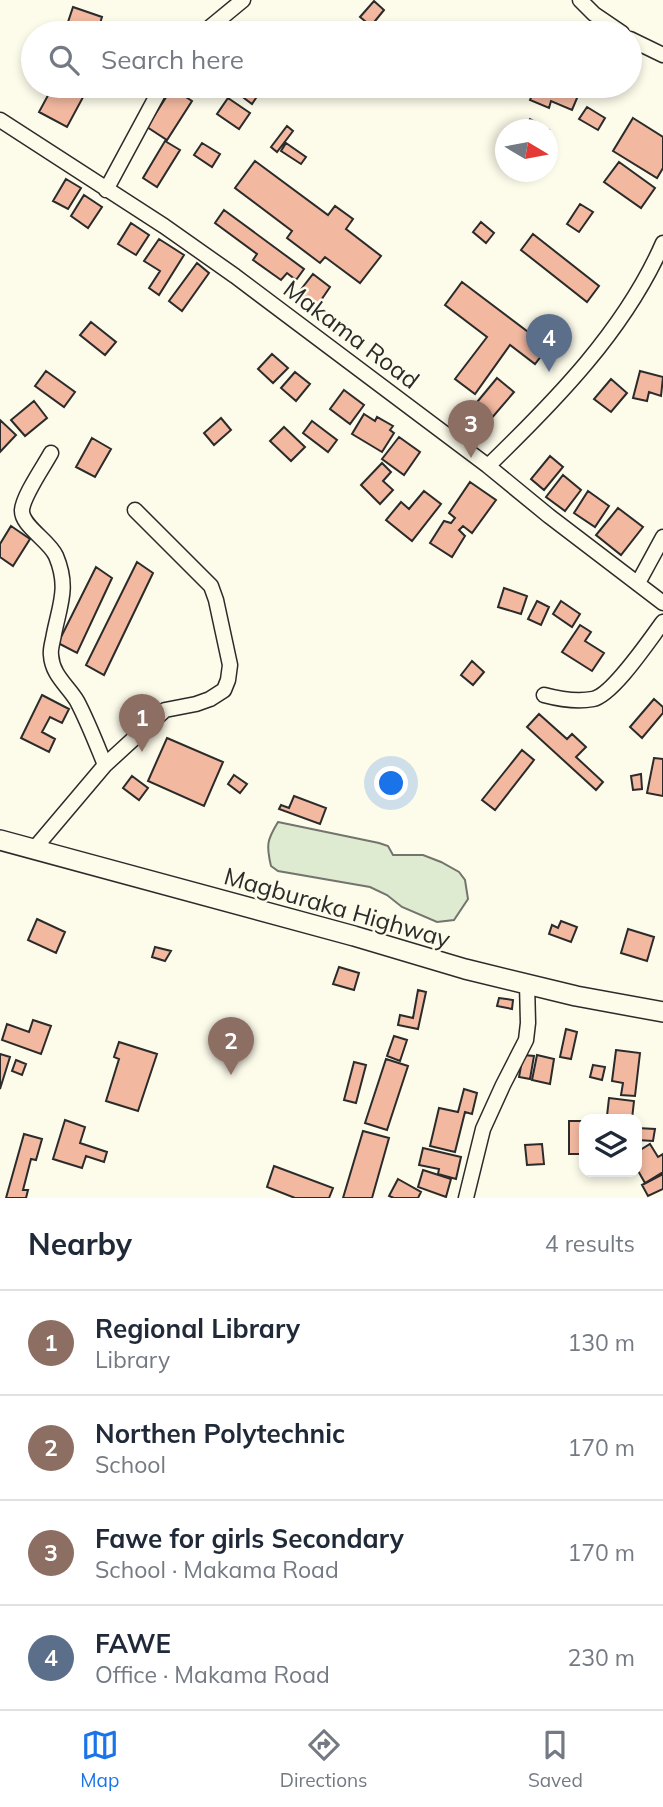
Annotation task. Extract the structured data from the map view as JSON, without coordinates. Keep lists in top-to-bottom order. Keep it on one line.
{"streets":{"main road":["Magburaka Highway"],"street":["Makama Road"]},"north":"right","page":{"search":"Search here","pins":["4","3","1","2"],"heading":["Nearby","4 results"],"list":[{"mark":"1","name":"Regional Library","note":"Library","value":"130 m"},{"mark":"2","name":"Northen Polytechnic","note":"School","value":"170 m"},{"mark":"3","name":"Fawe for girls Secondary","note":"School · Makama Road","value":"170 m"},{"mark":"4","name":"FAWE","note":"Office · Makama Road","value":"230 m"}],"nav":["Map","Directions","Saved"]}}
